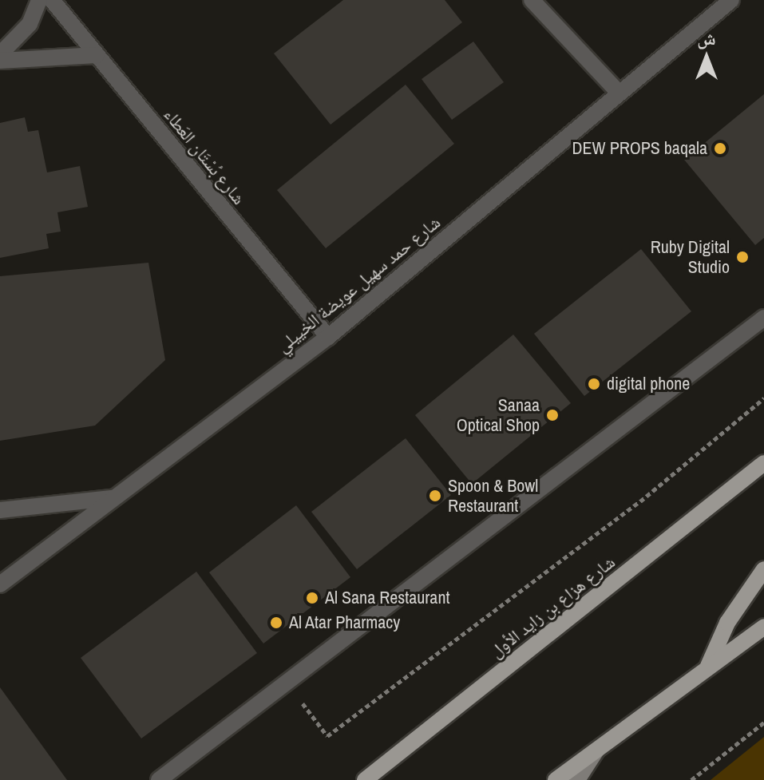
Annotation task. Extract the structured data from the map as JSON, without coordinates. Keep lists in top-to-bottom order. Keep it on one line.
{"streets":{"main road":["شارع هزاع بن زايد الأول"],"street":["شارع بُسْتَان العَطاء","شارع حمد سهيل عويضة الخييلي"]},"crossings":[["شارع بُسْتَان العَطاء","شارع حمد سهيل عويضة الخييلي"]],"places":["DEW PROPS baqala","Ruby Digital Studio","digital phone","Sanaa Optical Shop","Spoon & Bowl Restaurant","Al Sana Restaurant","Al Atar Pharmacy"],"north":"top"}
